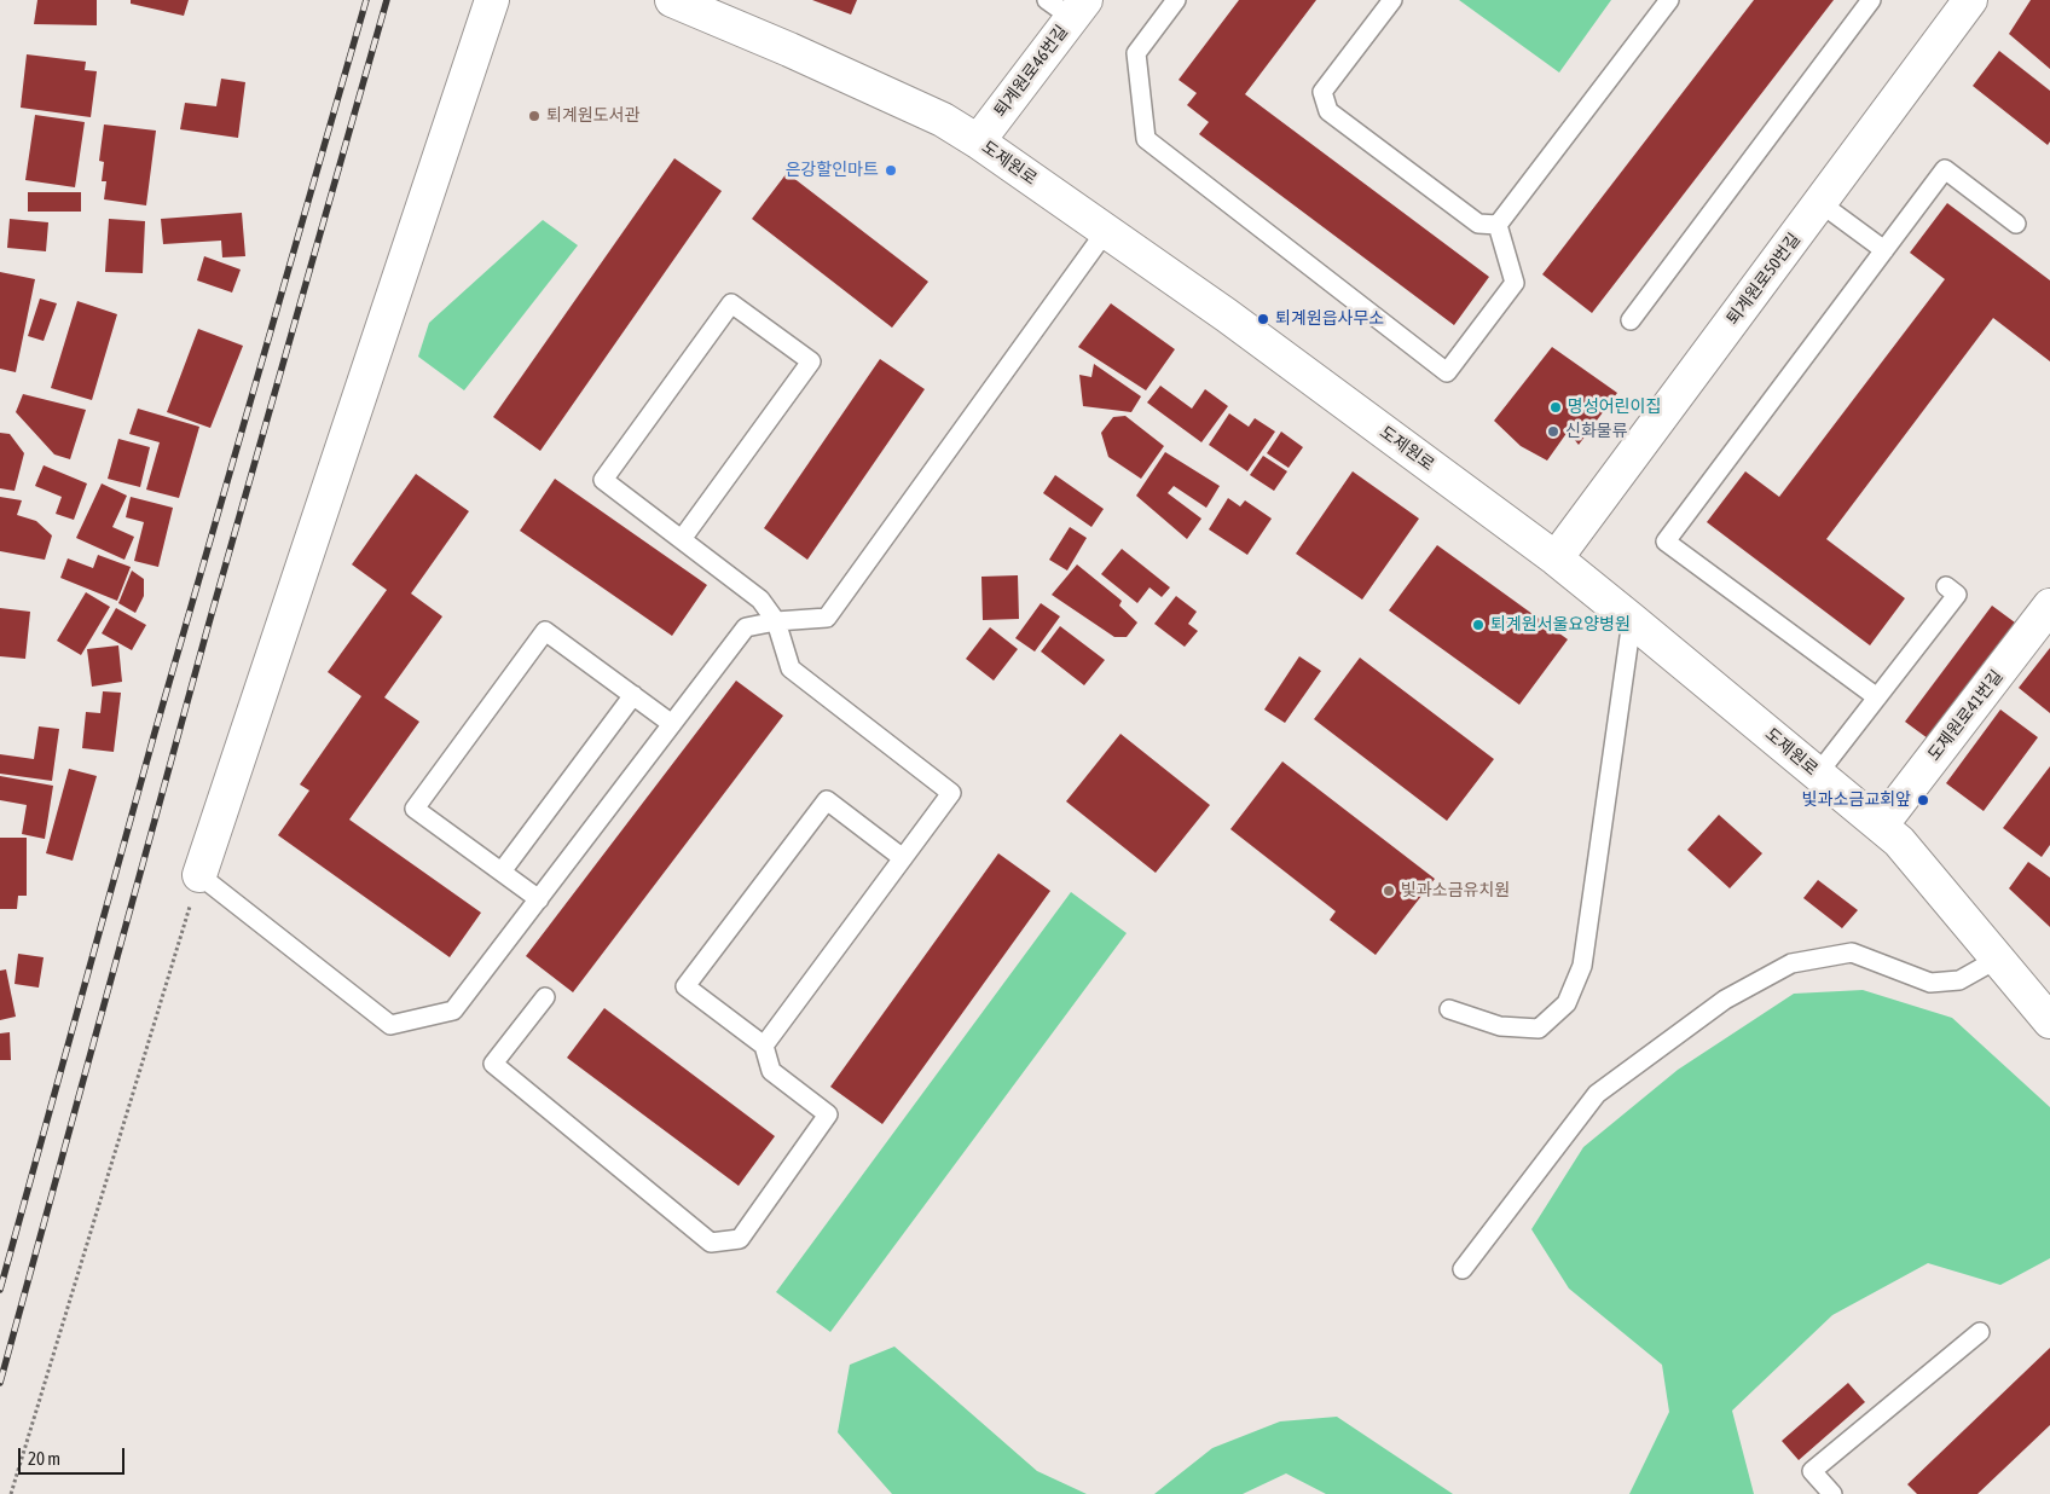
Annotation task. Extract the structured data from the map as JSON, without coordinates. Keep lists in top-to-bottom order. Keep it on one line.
{"streets":{"street":["퇴계원로46번길","도제원로","퇴계원로50번길","도제원로41번길"]},"crossings":[["퇴계원로46번길","도제원로"],["도제원로","퇴계원로50번길"],["도제원로","도제원로41번길"]],"places":["퇴계원도서관","은강할인마트","퇴계원읍사무소","명성어린이집","신화물류","퇴계원서울요양병원","빛과소금교회앞","빛과소금유치원"],"scale_bar":"20 m"}
